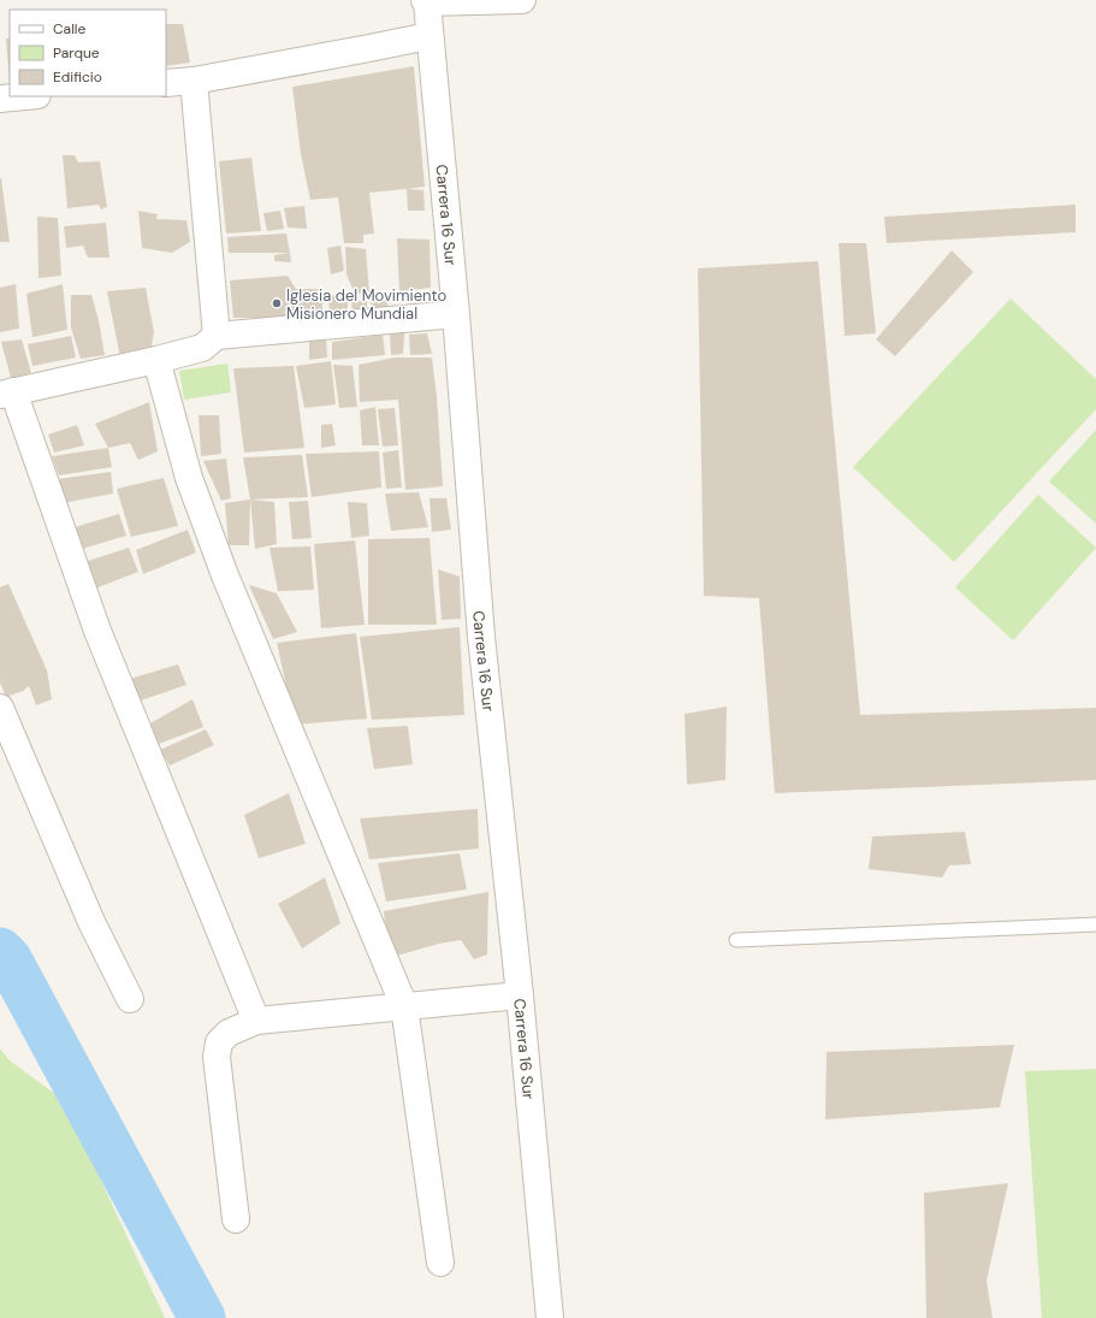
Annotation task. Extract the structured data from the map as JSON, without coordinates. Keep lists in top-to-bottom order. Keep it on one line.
{"streets":{"street":["Carrera 16 Sur"]},"places":["Iglesia del Movimiento Misionero Mundial"],"legend":["Calle","Parque","Edificio"]}
